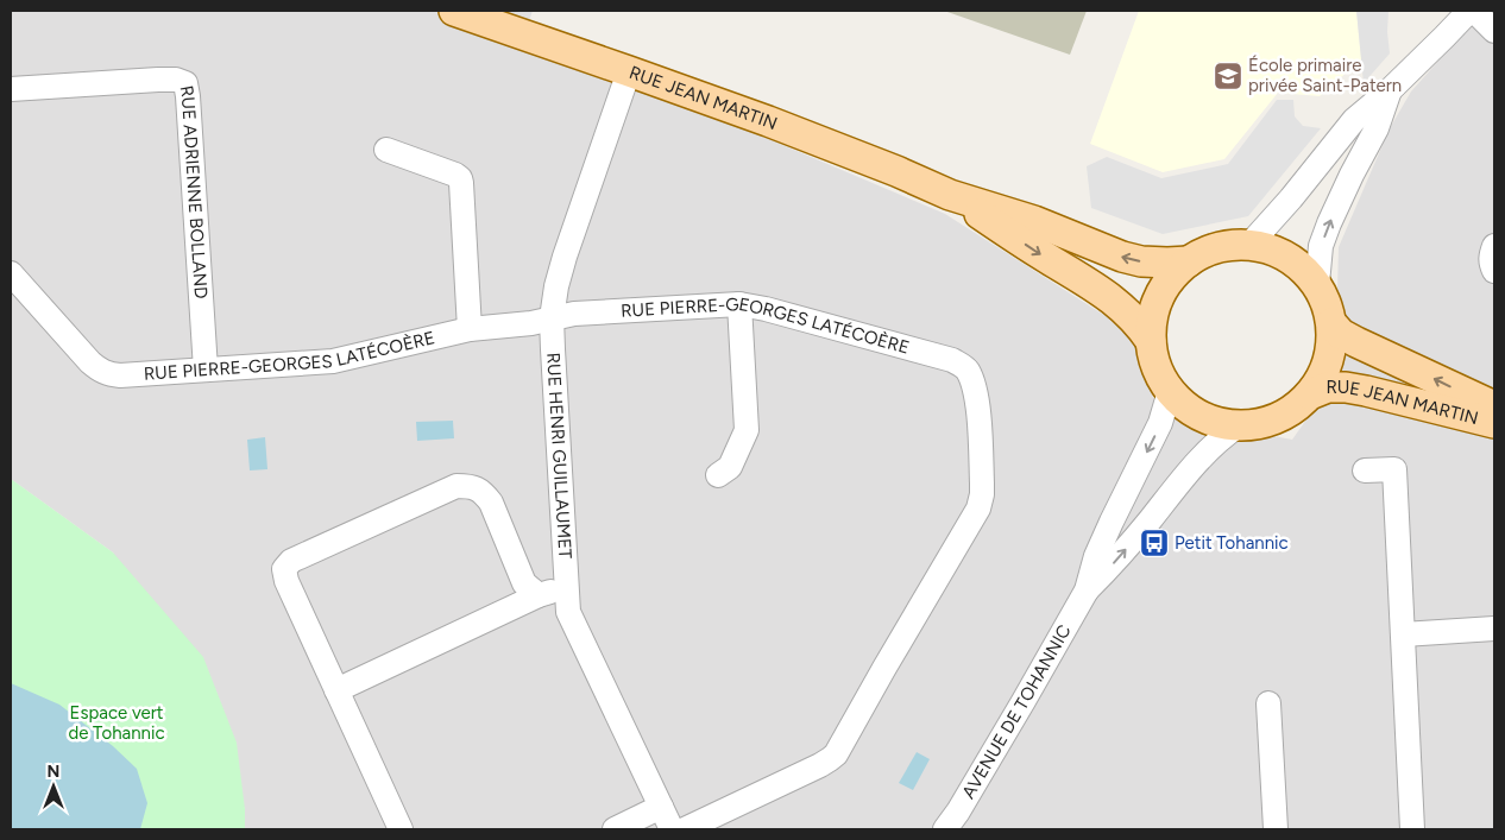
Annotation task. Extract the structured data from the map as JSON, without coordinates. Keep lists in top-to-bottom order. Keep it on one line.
{"streets":{"main road":["RUE JEAN MARTIN"],"street":["RUE ADRIENNE BOLLAND","RUE PIERRE-GEORGES LATÉCOÈRE","RUE HENRI GUILLAUMET","AVENUE DE TOHANNIC"]},"crossings":[["RUE JEAN MARTIN","RUE HENRI GUILLAUMET"],["RUE JEAN MARTIN","AVENUE DE TOHANNIC"],["RUE ADRIENNE BOLLAND","RUE PIERRE-GEORGES LATÉCOÈRE"],["RUE PIERRE-GEORGES LATÉCOÈRE","RUE HENRI GUILLAUMET"]],"parks":["Espace vert de Tohannic"],"places":{"school or university":["École primaire privée Saint-Patern"],"bus stop":["Petit Tohannic"]},"north":"top"}
